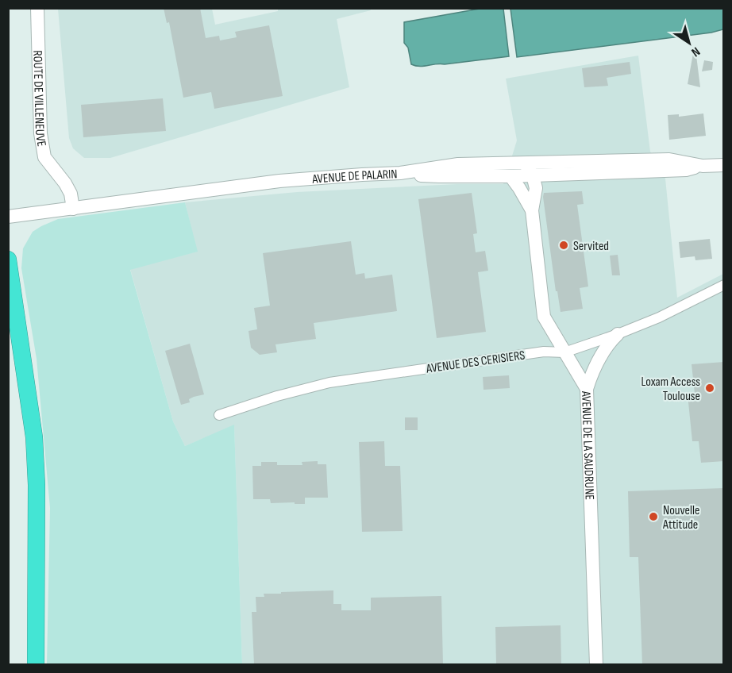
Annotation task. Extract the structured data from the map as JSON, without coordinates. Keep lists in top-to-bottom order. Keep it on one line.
{"streets":{"main road":["ROUTE DE VILLENEUVE","AVENUE DE PALARIN","AVENUE DE LA SAUDRUNE"],"street":["AVENUE DES CERISIERS"]},"crossings":[["ROUTE DE VILLENEUVE","AVENUE DE PALARIN"],["AVENUE DE PALARIN","AVENUE DE LA SAUDRUNE"],["AVENUE DES CERISIERS","AVENUE DE LA SAUDRUNE"]],"places":["Servited","Loxam Access Toulouse","Nouvelle Attitude"],"north":"bottom right"}
